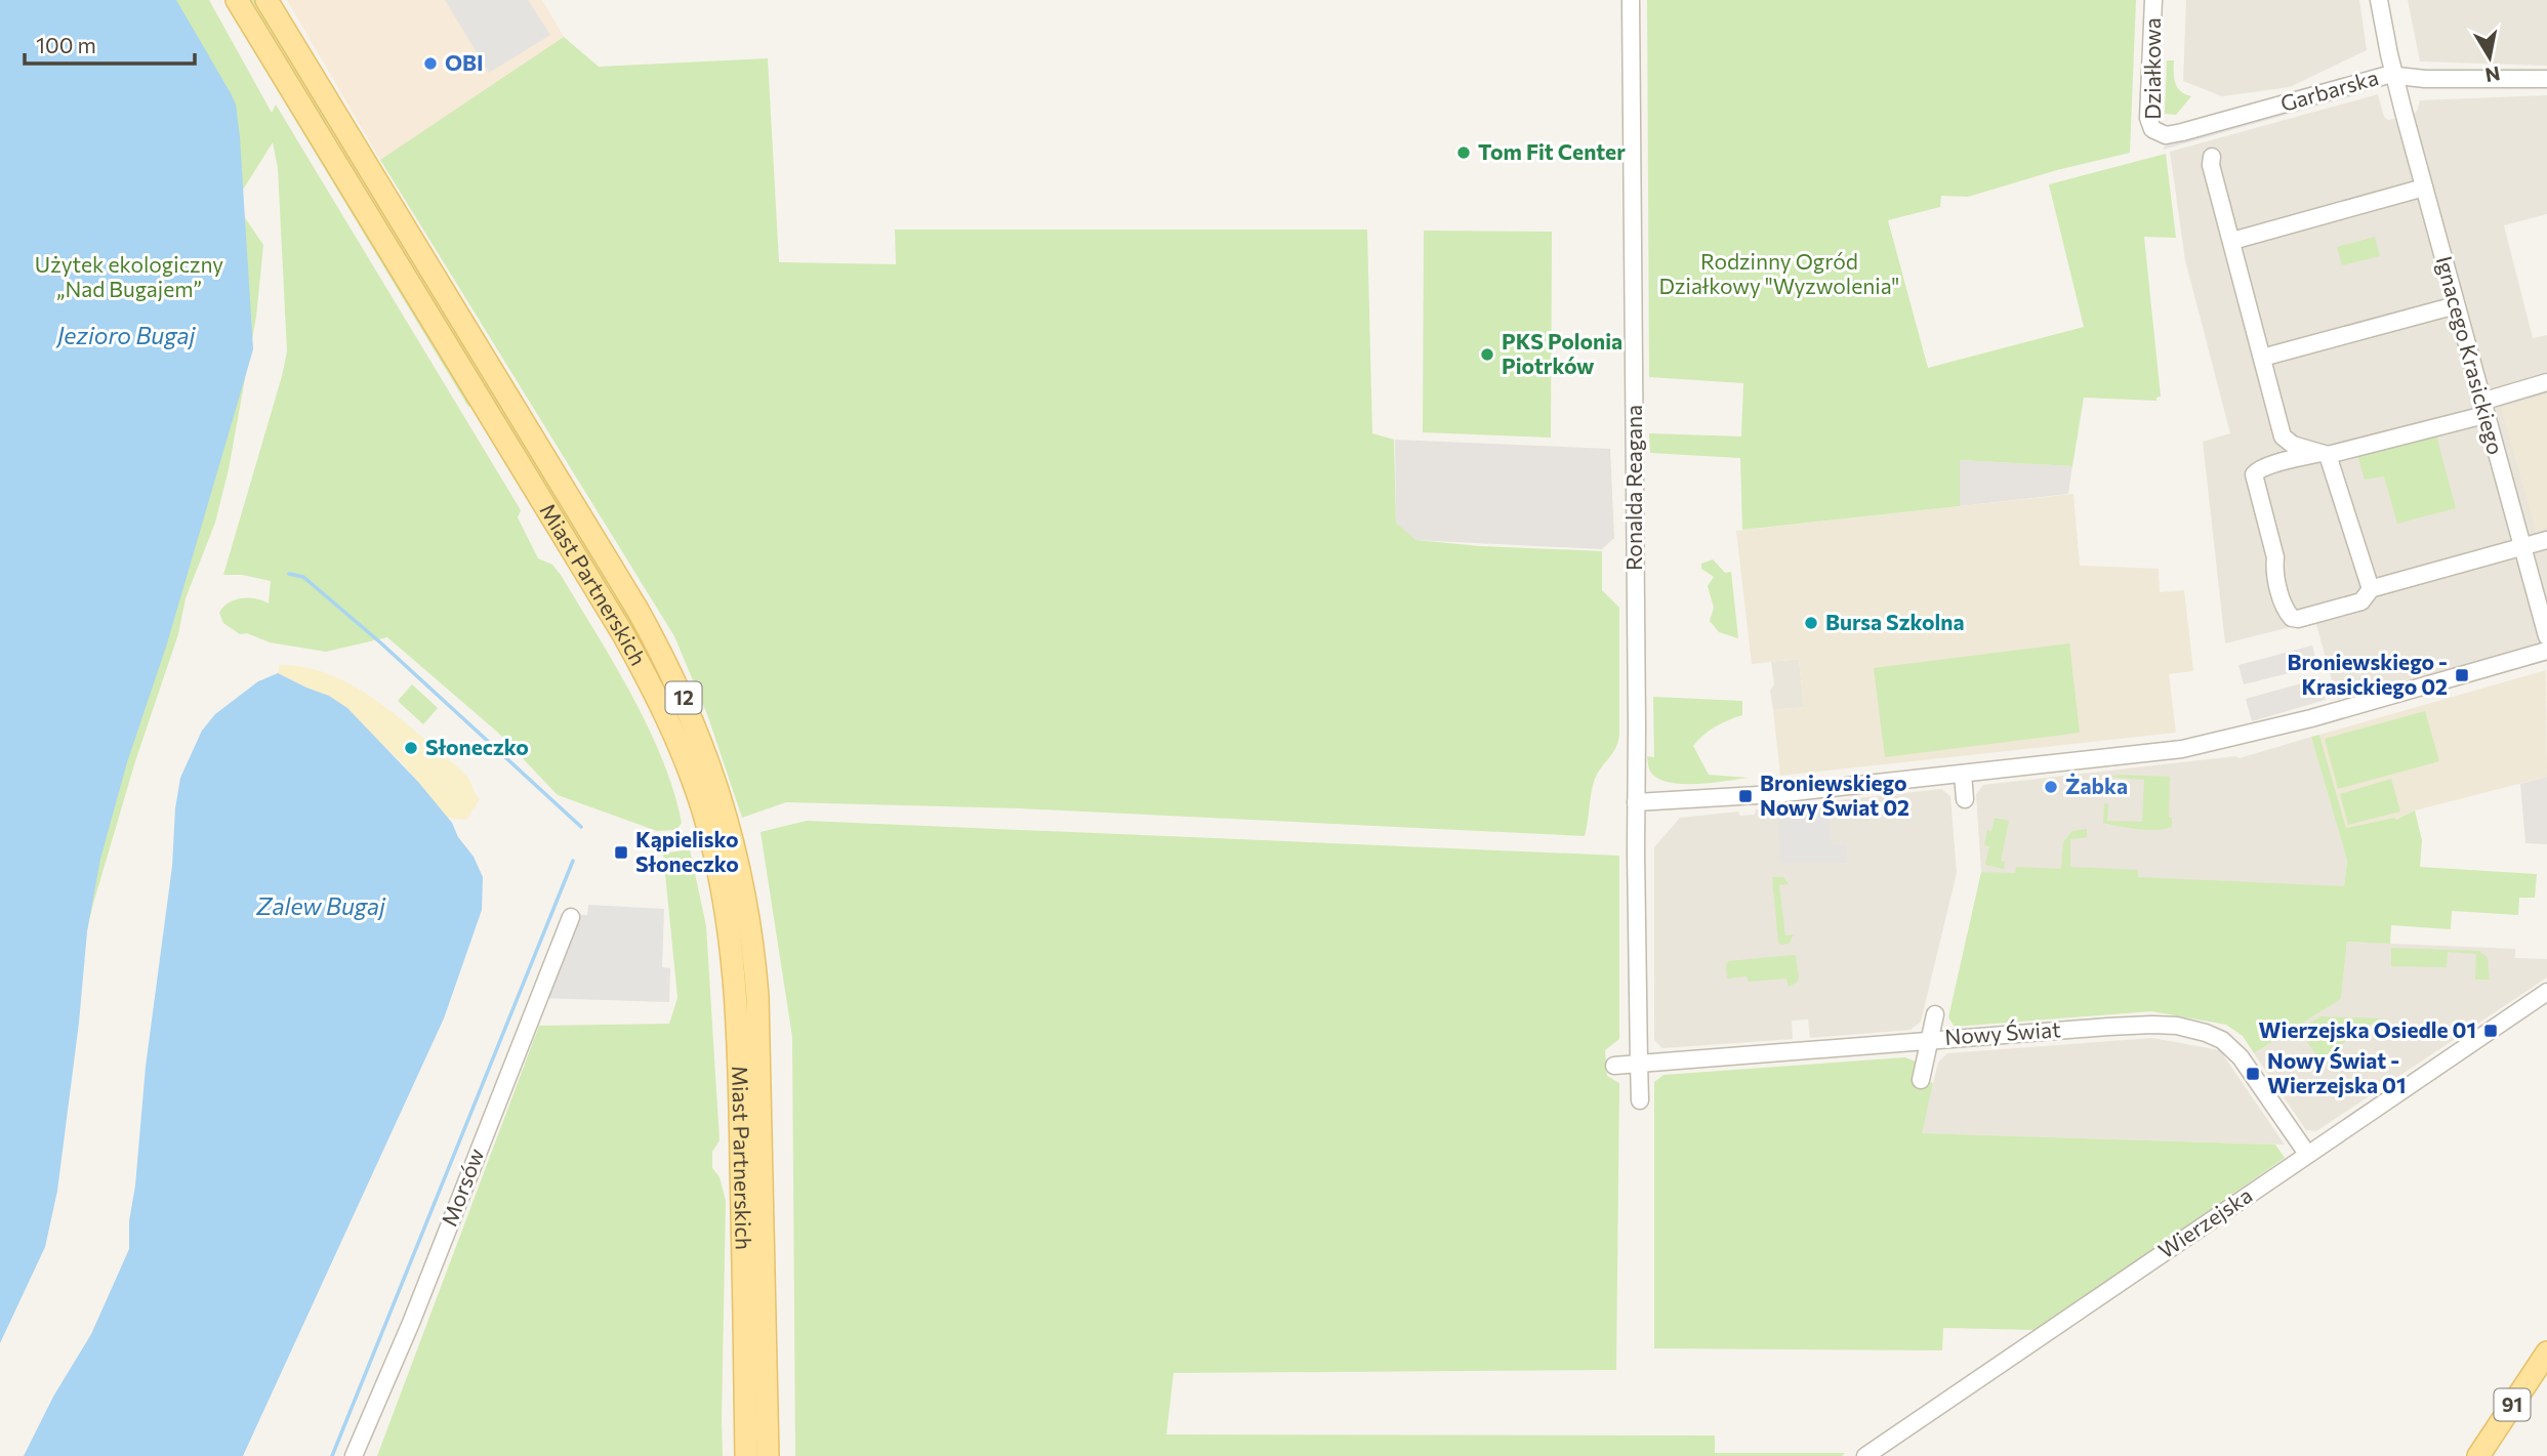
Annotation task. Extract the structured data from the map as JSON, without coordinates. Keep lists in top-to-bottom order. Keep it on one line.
{"streets":{"main road":["Miast Partnerskich","12","91"],"street":["Działkowa","Garbarska","Ignacego Krasickiego","Ronalda Reagana","Nowy Świat","Morsów","Wierzejska"]},"crossings":[["Działkowa","Garbarska"],["Garbarska","Ignacego Krasickiego"],["Nowy Świat","Wierzejska"]],"water":["Jezioro Bugaj","Zalew Bugaj"],"parks":["Rodzinny Ogród Działkowy \"Wyzwolenia\"","Użytek ekologiczny „Nad Bugajem”"],"places":{"other":["OBI","Tom Fit Center","PKS Polonia Piotrków","Bursa Szkolna","Słoneczko","Żabka"],"transit":["Broniewskiego - Krasickiego 02","Broniewskiego Nowy Świat 02","Kąpielisko Słoneczko","Wierzejska Osiedle 01","Nowy Świat - Wierzejska 01"]},"scale_bar":"100 m","north":"bottom"}
